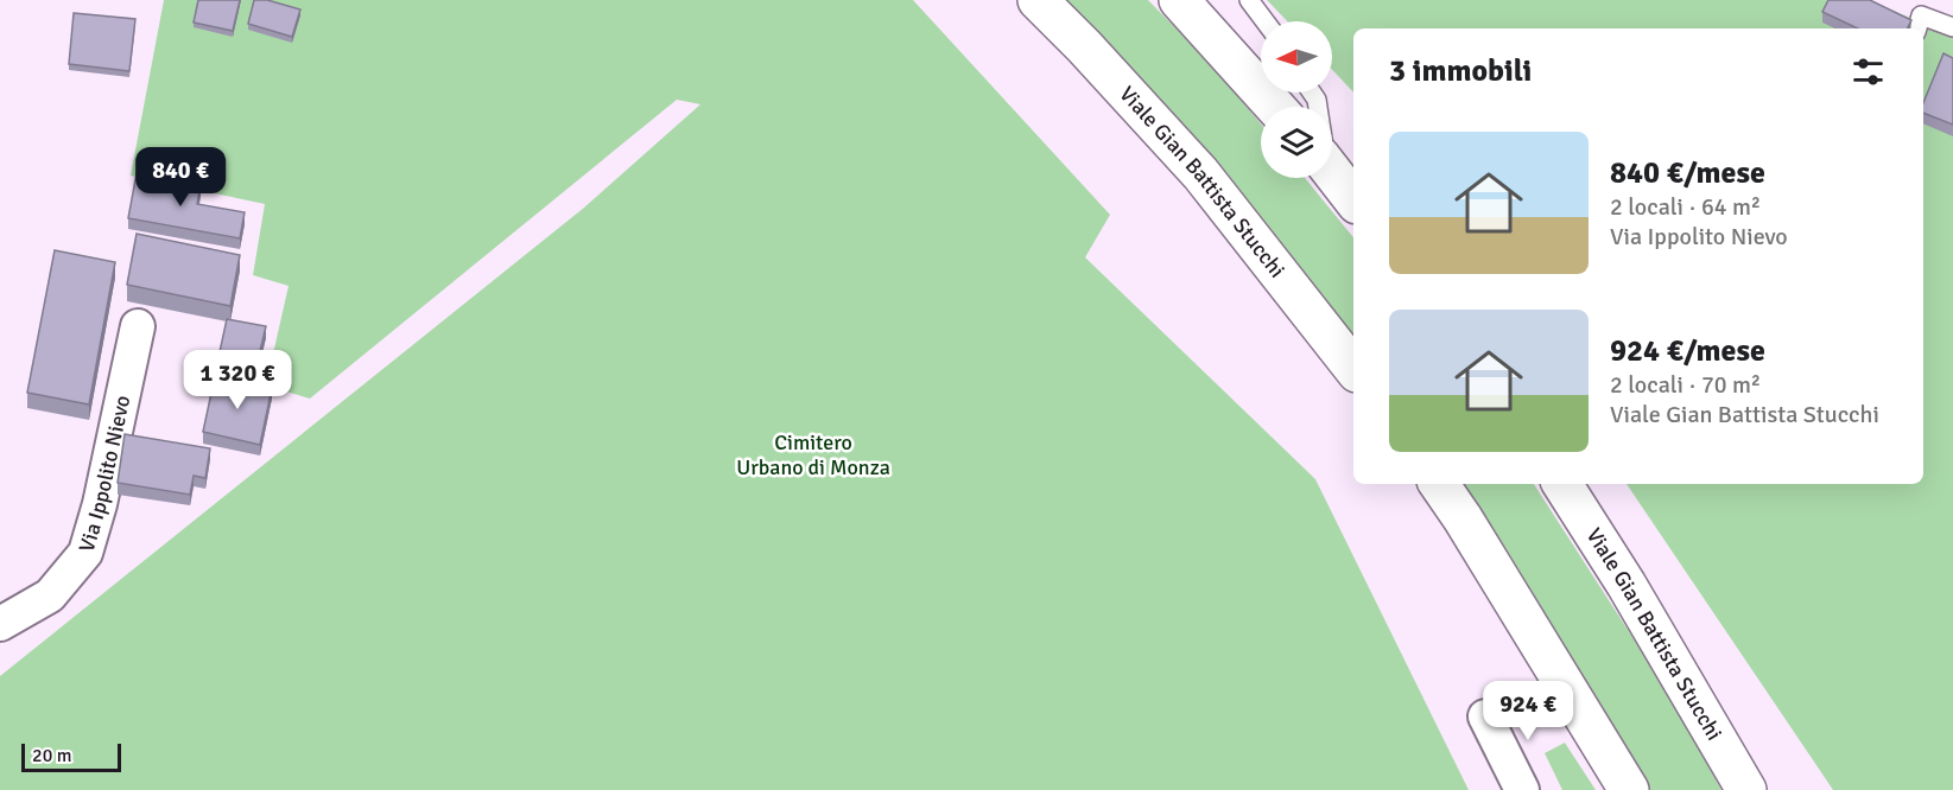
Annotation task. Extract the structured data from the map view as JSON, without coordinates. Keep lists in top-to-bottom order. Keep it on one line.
{"streets":{"main road":["Viale Gian Battista Stucchi"],"street":["Via Ippolito Nievo"]},"parks":["Cimitero Urbano di Monza"],"scale_bar":"20 m","north":"left","page":{"heading":"3 immobili","list":[{"name":"840 €/mese","note":"2 locali · 64 m² · Via Ippolito Nievo"},{"name":"924 €/mese","note":"2 locali · 70 m² · Viale Gian Battista Stucchi"}],"price":["840 €","1 320 €","924 €"],"scale":"20 m"}}
